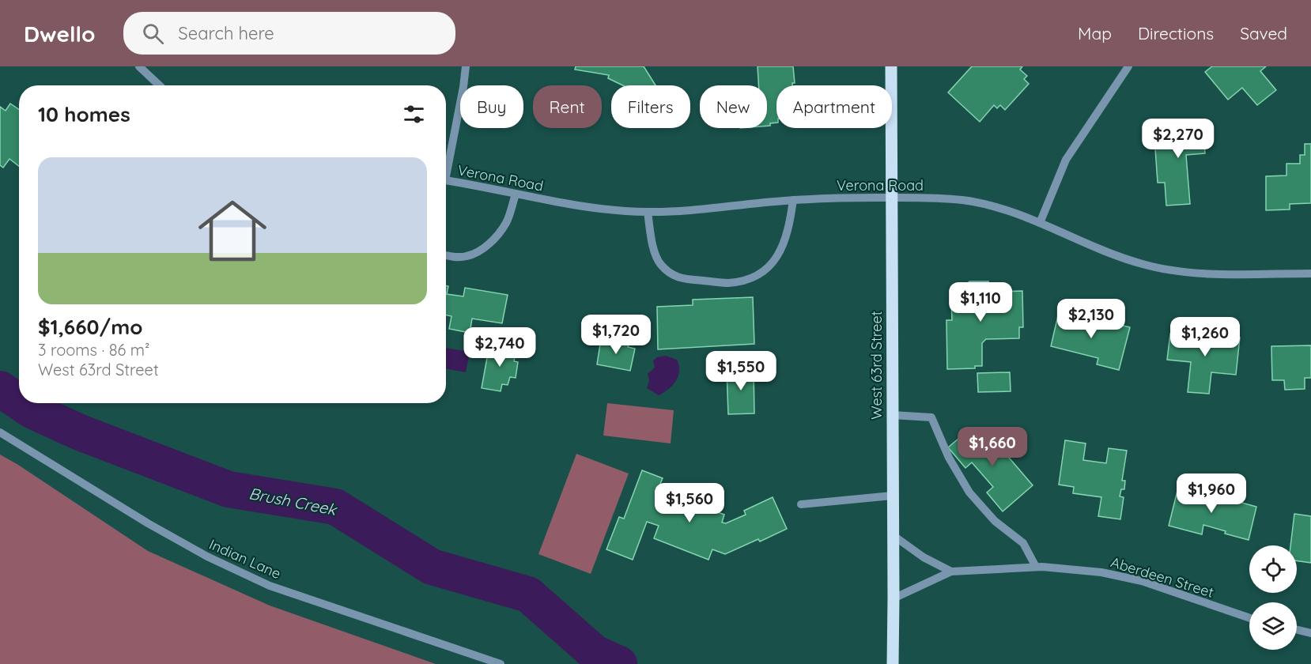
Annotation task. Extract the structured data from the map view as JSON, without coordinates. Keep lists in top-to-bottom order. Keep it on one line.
{"streets":{"main road":["West 63rd Street"],"street":["Verona Road","Indian Lane","Aberdeen Street"]},"crossings":[["Verona Road","West 63rd Street"],["West 63rd Street","Aberdeen Street"]],"water":["Brush Creek"],"page":{"header":"Dwello","search":"Search here","nav":["Map","Directions","Saved"],"chip":["Buy","Rent","Filters","New","Apartment"],"heading":"10 homes","price":["$2,270","$1,110","$2,130","$1,720","$1,260","$2,740","$1,550","$1,660","$1,960","$1,560"],"list":[{"name":"$1,660/mo","note":"3 rooms · 86 m² · West 63rd Street"}]}}
